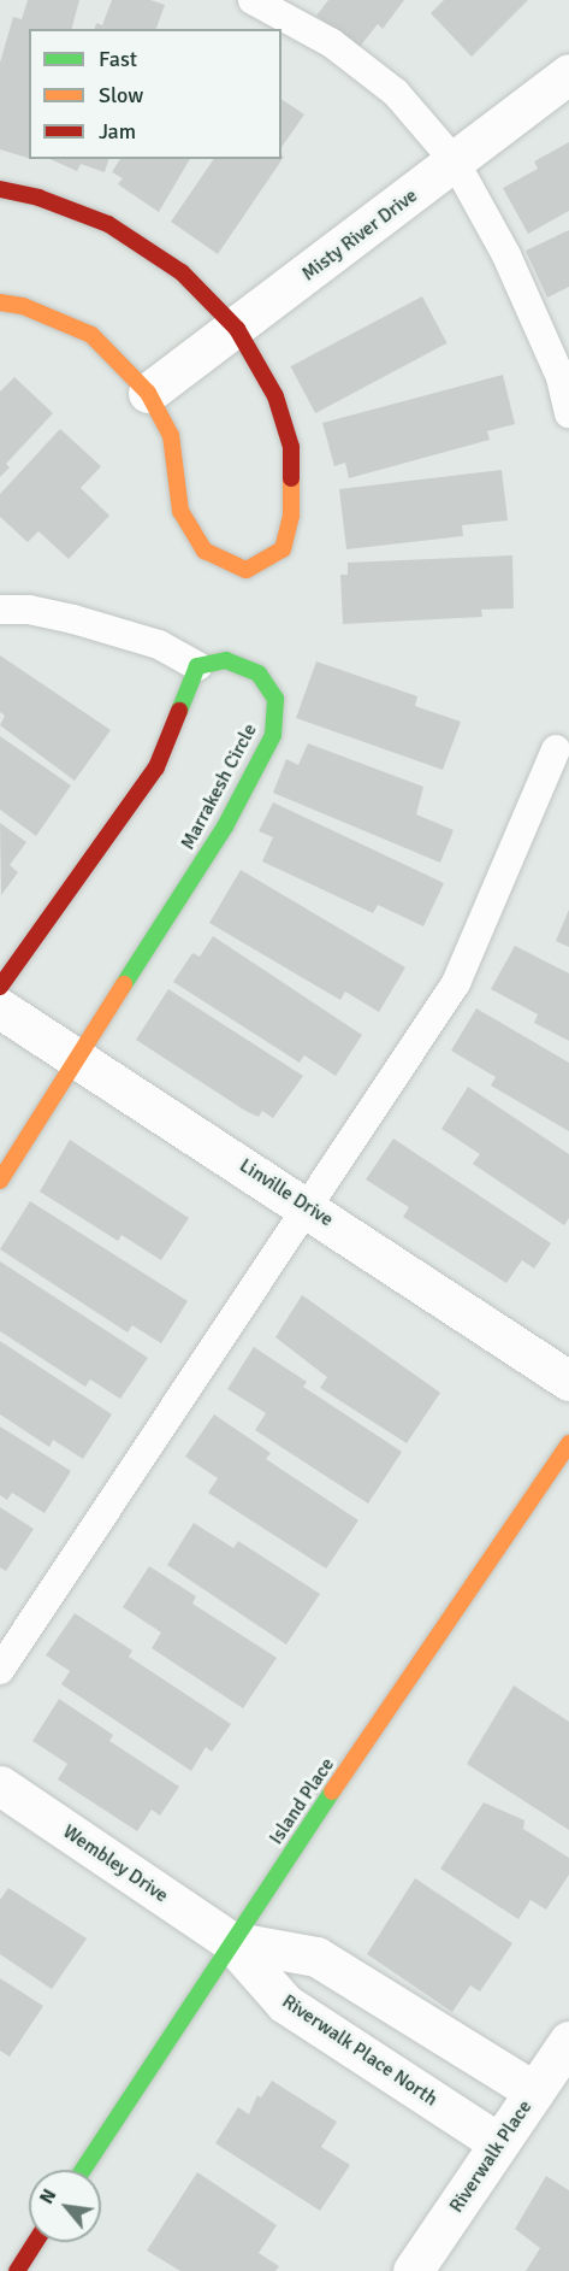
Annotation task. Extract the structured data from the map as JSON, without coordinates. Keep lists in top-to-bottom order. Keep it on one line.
{"streets":{"street":["Misty River Drive","Marrakesh Circle","Linville Drive","Island Place","Wembley Drive","Riverwalk Place North","Riverwalk Place"]},"crossings":[["Marrakesh Circle","Linville Drive"],["Island Place","Wembley Drive"],["Island Place","Riverwalk Place North"],["Wembley Drive","Riverwalk Place North"],["Riverwalk Place North","Riverwalk Place"]],"legend":["Fast","Slow","Jam"],"north":"top left"}
